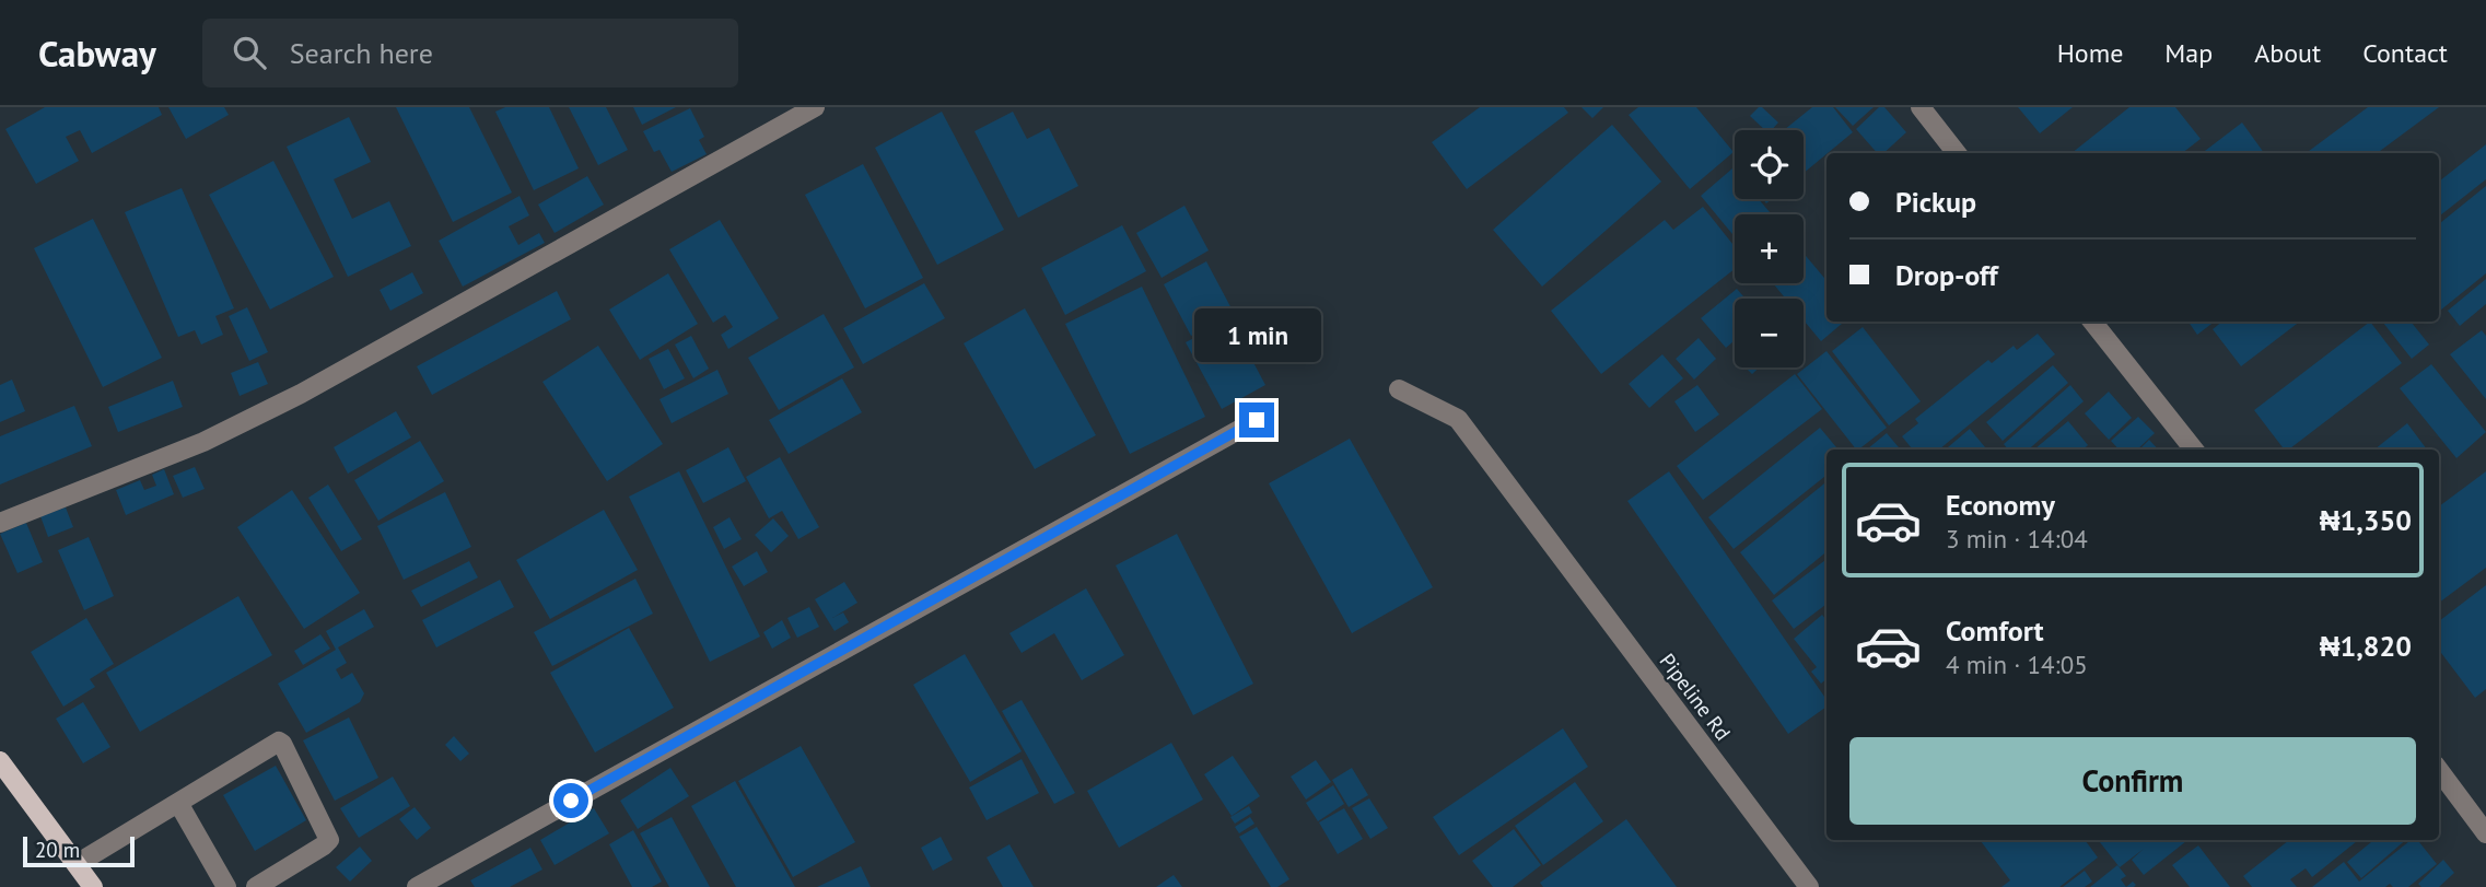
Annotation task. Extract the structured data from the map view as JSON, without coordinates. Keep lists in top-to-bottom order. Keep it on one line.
{"streets":{"street":["Pipeline Rd"]},"scale_bar":"20 m","page":{"header":"Cabway","search":"Search here","nav":["Home","Map","About","Contact"],"map_buttons":["+","−"],"banner":["Pickup","Drop-off"],"bubble":"1 min","list":[{"name":"Economy","note":"3 min · 14:04","value":"₦1,350"},{"name":"Comfort","note":"4 min · 14:05","value":"₦1,820"}],"buttons":"Confirm","scale":"20 m"}}
